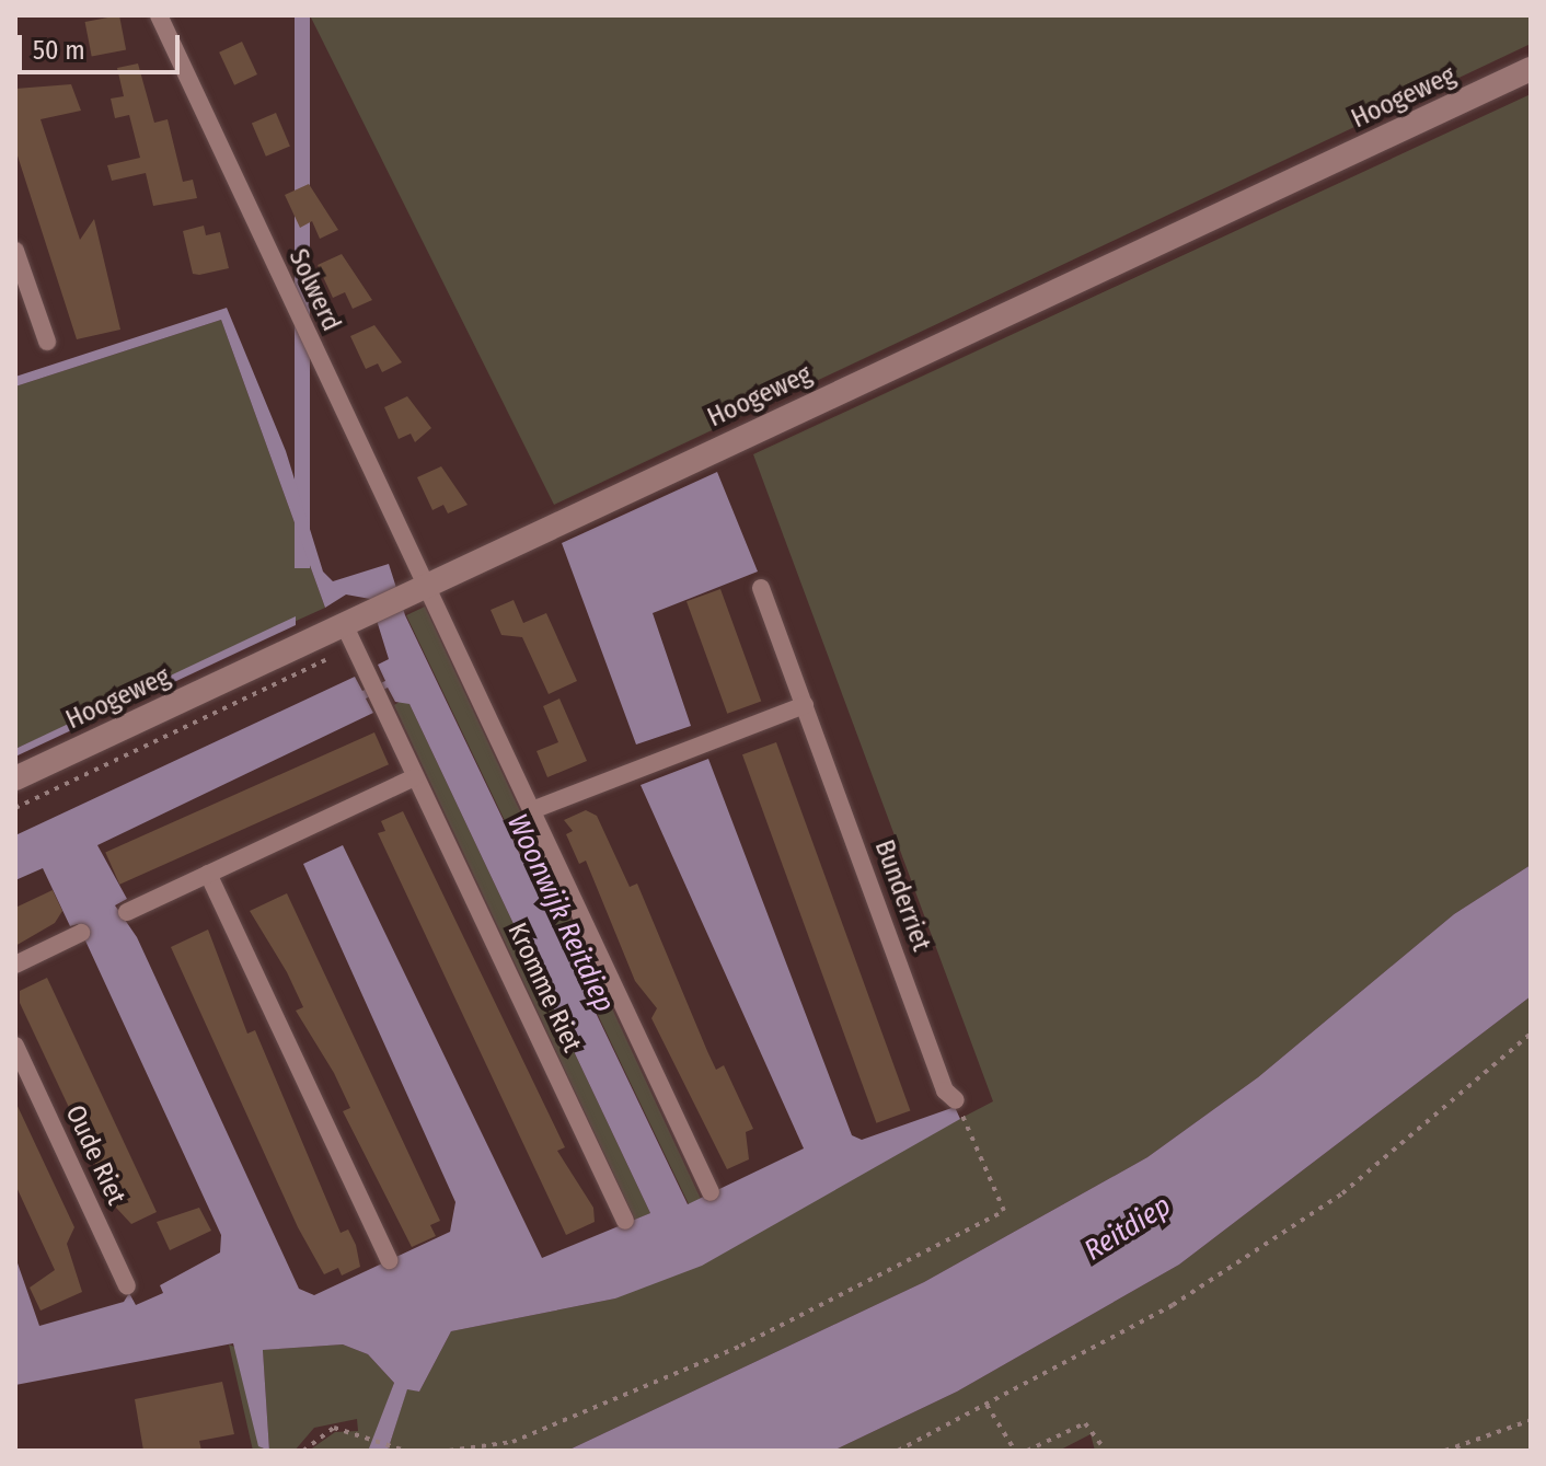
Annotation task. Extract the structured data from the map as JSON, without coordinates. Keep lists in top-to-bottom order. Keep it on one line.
{"streets":{"street":["Hoogeweg","Solwerd","Bunderriet","Kromme Riet","Oude Riet"]},"crossings":[["Hoogeweg","Solwerd"],["Hoogeweg","Kromme Riet"]],"water":["Woonwijk Reitdiep","Reitdiep"],"scale_bar":"50 m"}
